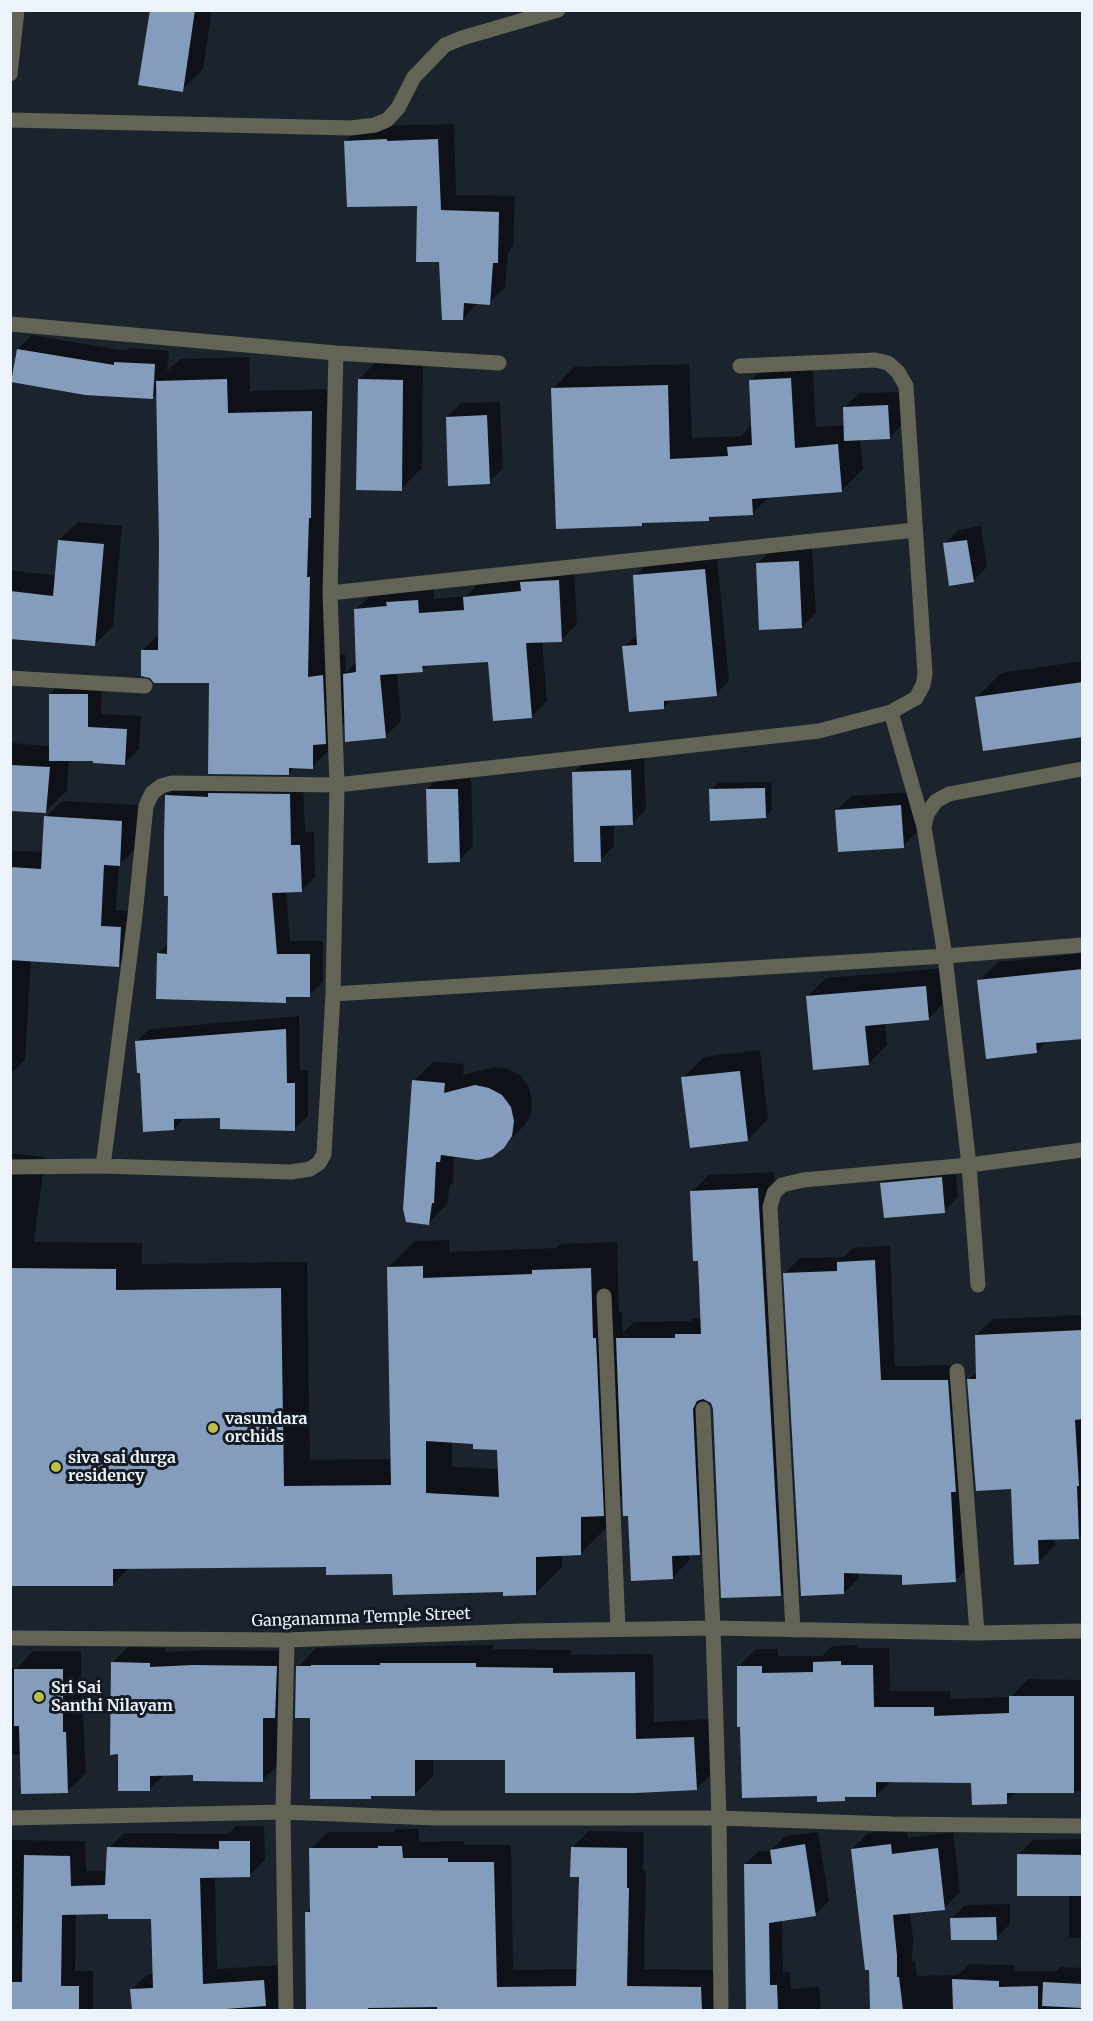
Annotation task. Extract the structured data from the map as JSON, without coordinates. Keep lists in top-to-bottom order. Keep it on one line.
{"streets":{"street":["Ganganamma Temple Street"]},"places":["vasundara orchids","siva sai durga residency","Sri Sai Santhi Nilayam"]}
